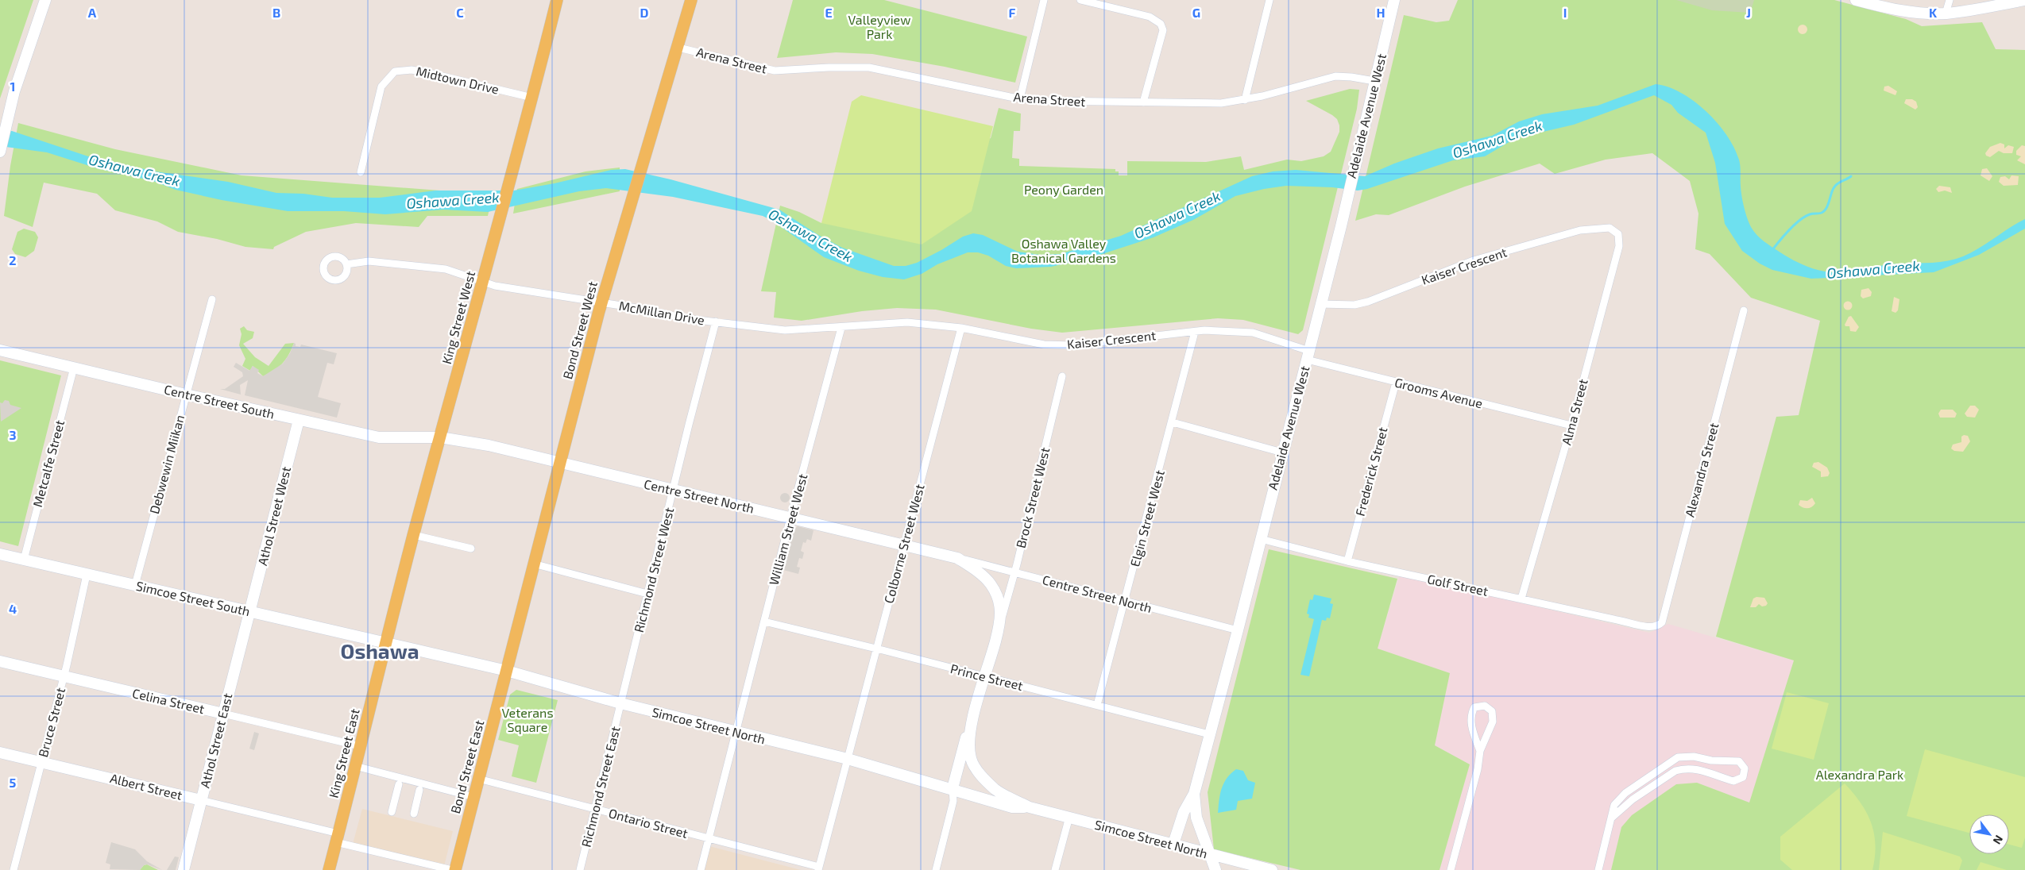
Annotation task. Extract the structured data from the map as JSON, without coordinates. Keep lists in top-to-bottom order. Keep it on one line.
{"streets":{"main road":["Adelaide Avenue West","King Street West","Bond Street West","Centre Street South","Centre Street North","Brock Street West","Athol Street West","Simcoe Street South","Celina Street","Simcoe Street North","Athol Street East","King Street East","Bond Street East","Albert Street"],"street":["Arena Street","Midtown Drive","Kaiser Crescent","McMillan Drive","Grooms Avenue","Alma Street","Metcalfe Street","Debwewin Miikan","Alexandra Street","Frederick Street","Elgin Street West","William Street West","Colborne Street West","Richmond Street West","Golf Street","Prince Street","Bruce Street","Richmond Street East","Ontario Street"]},"crossings":[["Arena Street","Adelaide Avenue West"],["Arena Street","Bond Street West"],["Midtown Drive","King Street West"],["Adelaide Avenue West","Kaiser Crescent"],["Adelaide Avenue West","Grooms Avenue"],["Adelaide Avenue West","Centre Street North"],["Adelaide Avenue West","Golf Street"],["Adelaide Avenue West","Prince Street"],["Adelaide Avenue West","Simcoe Street North"],["Kaiser Crescent","McMillan Drive"],["Kaiser Crescent","Grooms Avenue"],["Kaiser Crescent","Alma Street"],["Kaiser Crescent","Elgin Street West"],["Kaiser Crescent","William Street West"],["Kaiser Crescent","Colborne Street West"],["McMillan Drive","King Street West"],["McMillan Drive","Bond Street West"],["McMillan Drive","William Street West"],["McMillan Drive","Richmond Street West"],["King Street West","Centre Street South"],["King Street West","Centre Street North"],["King Street West","Simcoe Street South"],["King Street West","Simcoe Street North"],["King Street West","King Street East"],["Bond Street West","Centre Street North"],["Bond Street West","Simcoe Street North"],["Bond Street West","Bond Street East"],["Grooms Avenue","Alma Street"],["Grooms Avenue","Frederick Street"],["Centre Street South","Metcalfe Street"],["Centre Street South","Debwewin Miikan"],["Centre Street South","Centre Street North"],["Centre Street South","Athol Street West"],["Alma Street","Golf Street"],["Metcalfe Street","Simcoe Street South"],["Debwewin Miikan","Simcoe Street South"],["Alexandra Street","Golf Street"],["Frederick Street","Golf Street"],["Centre Street North","Brock Street West"],["Centre Street North","Elgin Street West"],["Centre Street North","William Street West"],["Centre Street North","Colborne Street West"],["Centre Street North","Richmond Street West"],["Brock Street West","Prince Street"],["Brock Street West","Simcoe Street North"],["Athol Street West","Simcoe Street South"],["Athol Street West","Athol Street East"],["Elgin Street West","Prince Street"],["William Street West","Prince Street"],["William Street West","Simcoe Street North"],["William Street West","Ontario Street"],["Colborne Street West","Prince Street"],["Colborne Street West","Simcoe Street North"],["Colborne Street West","Ontario Street"],["Richmond Street West","Simcoe Street North"],["Richmond Street West","Richmond Street East"],["Simcoe Street South","Bruce Street"],["Simcoe Street South","Simcoe Street North"],["Simcoe Street South","Athol Street East"],["Simcoe Street South","King Street East"],["Celina Street","Bruce Street"],["Celina Street","Athol Street East"],["Celina Street","King Street East"],["Bruce Street","Albert Street"],["Simcoe Street North","King Street East"],["Simcoe Street North","Bond Street East"],["Simcoe Street North","Richmond Street East"],["Athol Street East","Albert Street"],["King Street East","Albert Street"],["Bond Street East","Albert Street"],["Bond Street East","Ontario Street"],["Richmond Street East","Ontario Street"]],"districts":["Oshawa"],"water":["Oshawa Creek"],"parks":["Valleyview Park","Peony Garden","Oshawa Valley Botanical Gardens","Veterans Square","Alexandra Park"],"north":"bottom right","grid":{"columns":["A","B","C","D","E","F","G","H","I","J","K"],"rows":["1","2","3","4","5"]}}
